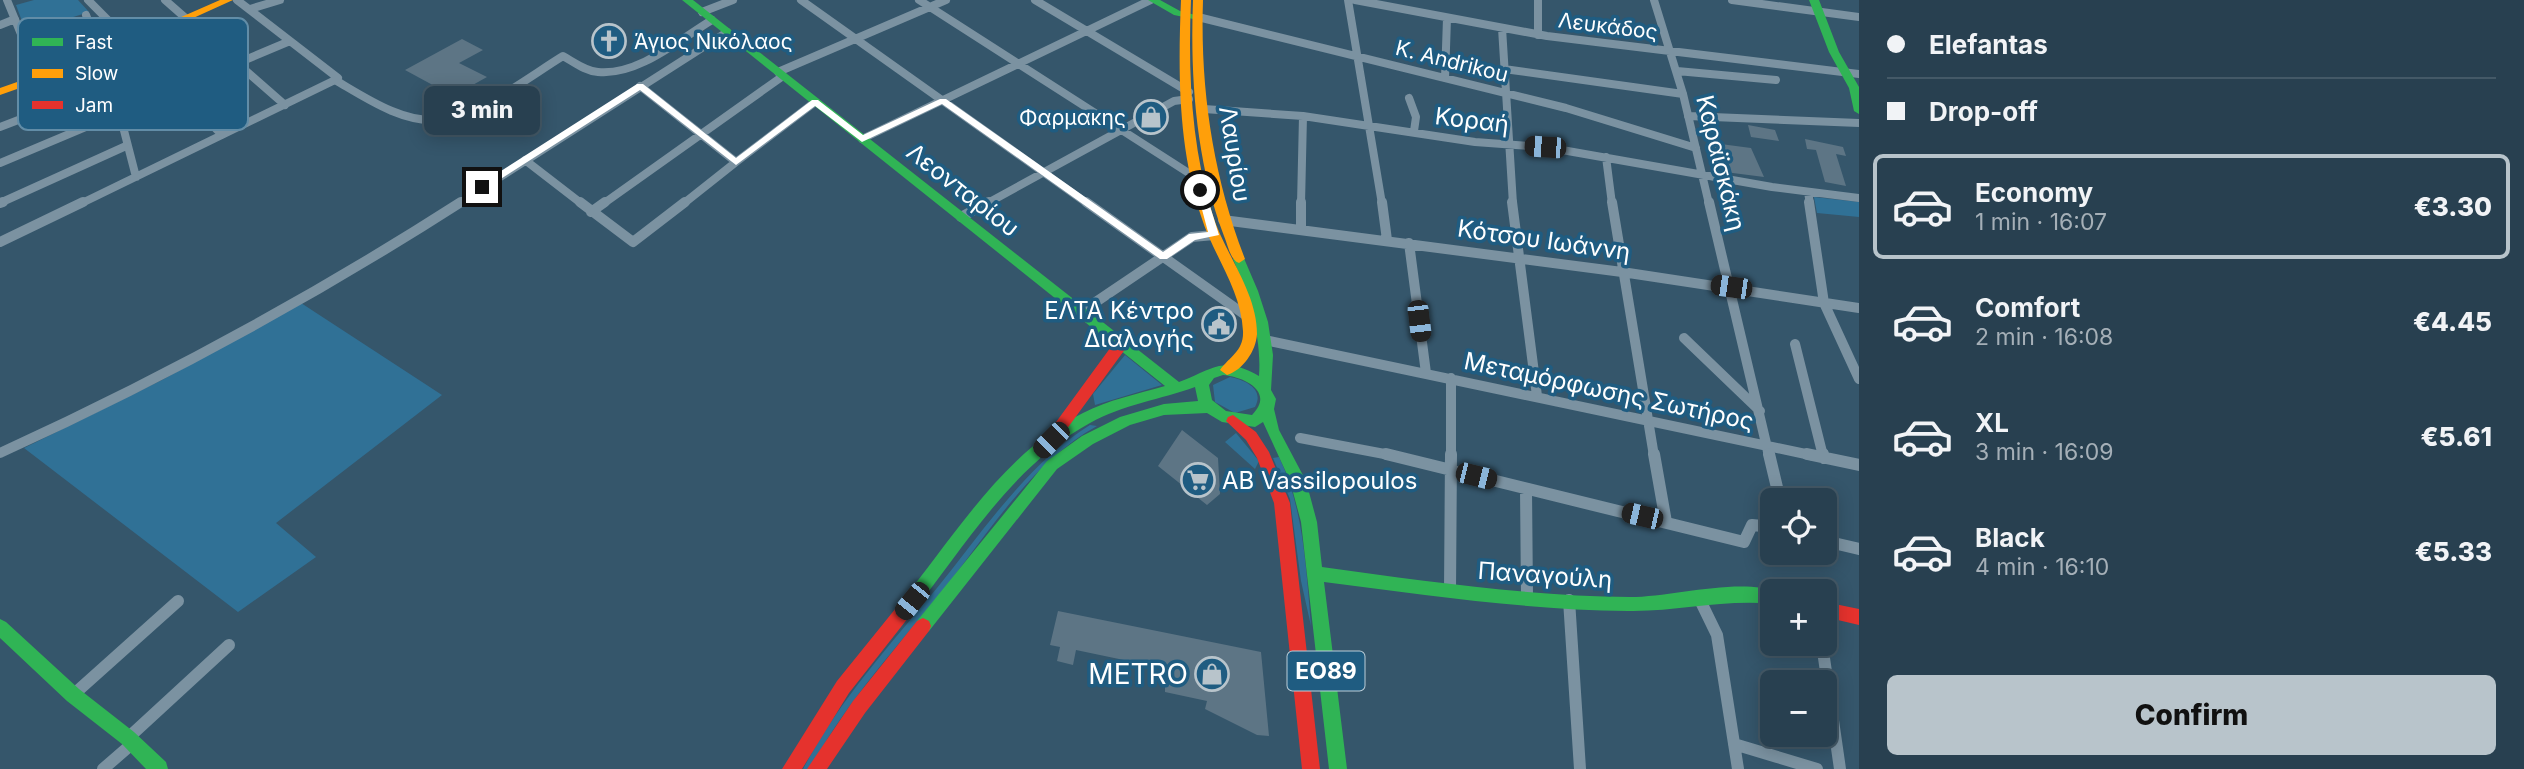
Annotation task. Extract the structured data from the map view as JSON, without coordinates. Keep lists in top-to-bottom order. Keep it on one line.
{"streets":{"main road":["Λαυρίου","Λεονταρίου","Παναγούλη","ΕΟ89"],"street":["Λευκάδος","K. Andrikou","Κοραή","Καραϊσκάκη","Κότσου Ιωάννη","Μεταμόρφωσης Σωτήρος"]},"crossings":[["Λευκάδος","Καραϊσκάκη"],["K. Andrikou","Λαυρίου"],["K. Andrikou","Καραϊσκάκη"],["Κοραή","Λαυρίου"],["Κοραή","Καραϊσκάκη"],["Λαυρίου","Κότσου Ιωάννη"],["Λαυρίου","Μεταμόρφωσης Σωτήρος"],["Λαυρίου","Παναγούλη"],["Λαυρίου","ΕΟ89"],["Καραϊσκάκη","Κότσου Ιωάννη"],["Καραϊσκάκη","Μεταμόρφωσης Σωτήρος"]],"places":{"church":["Άγιος Νικόλαος"],"shop":["Φαρμακης","METRO"],"public building":["ΕΛΤΑ Κέντρο Διαλογής"],"supermarket":["AB Vassilopoulos"]},"legend":["Fast","Slow","Jam"],"page":{"banner":["Elefantas","Drop-off"],"bubble":"3 min","list":[{"name":"Economy","note":"1 min · 16:07","value":"€3.30"},{"name":"Comfort","note":"2 min · 16:08","value":"€4.45"},{"name":"XL","note":"3 min · 16:09","value":"€5.61"},{"name":"Black","note":"4 min · 16:10","value":"€5.33"}],"map_buttons":["+","−"],"buttons":"Confirm"}}
